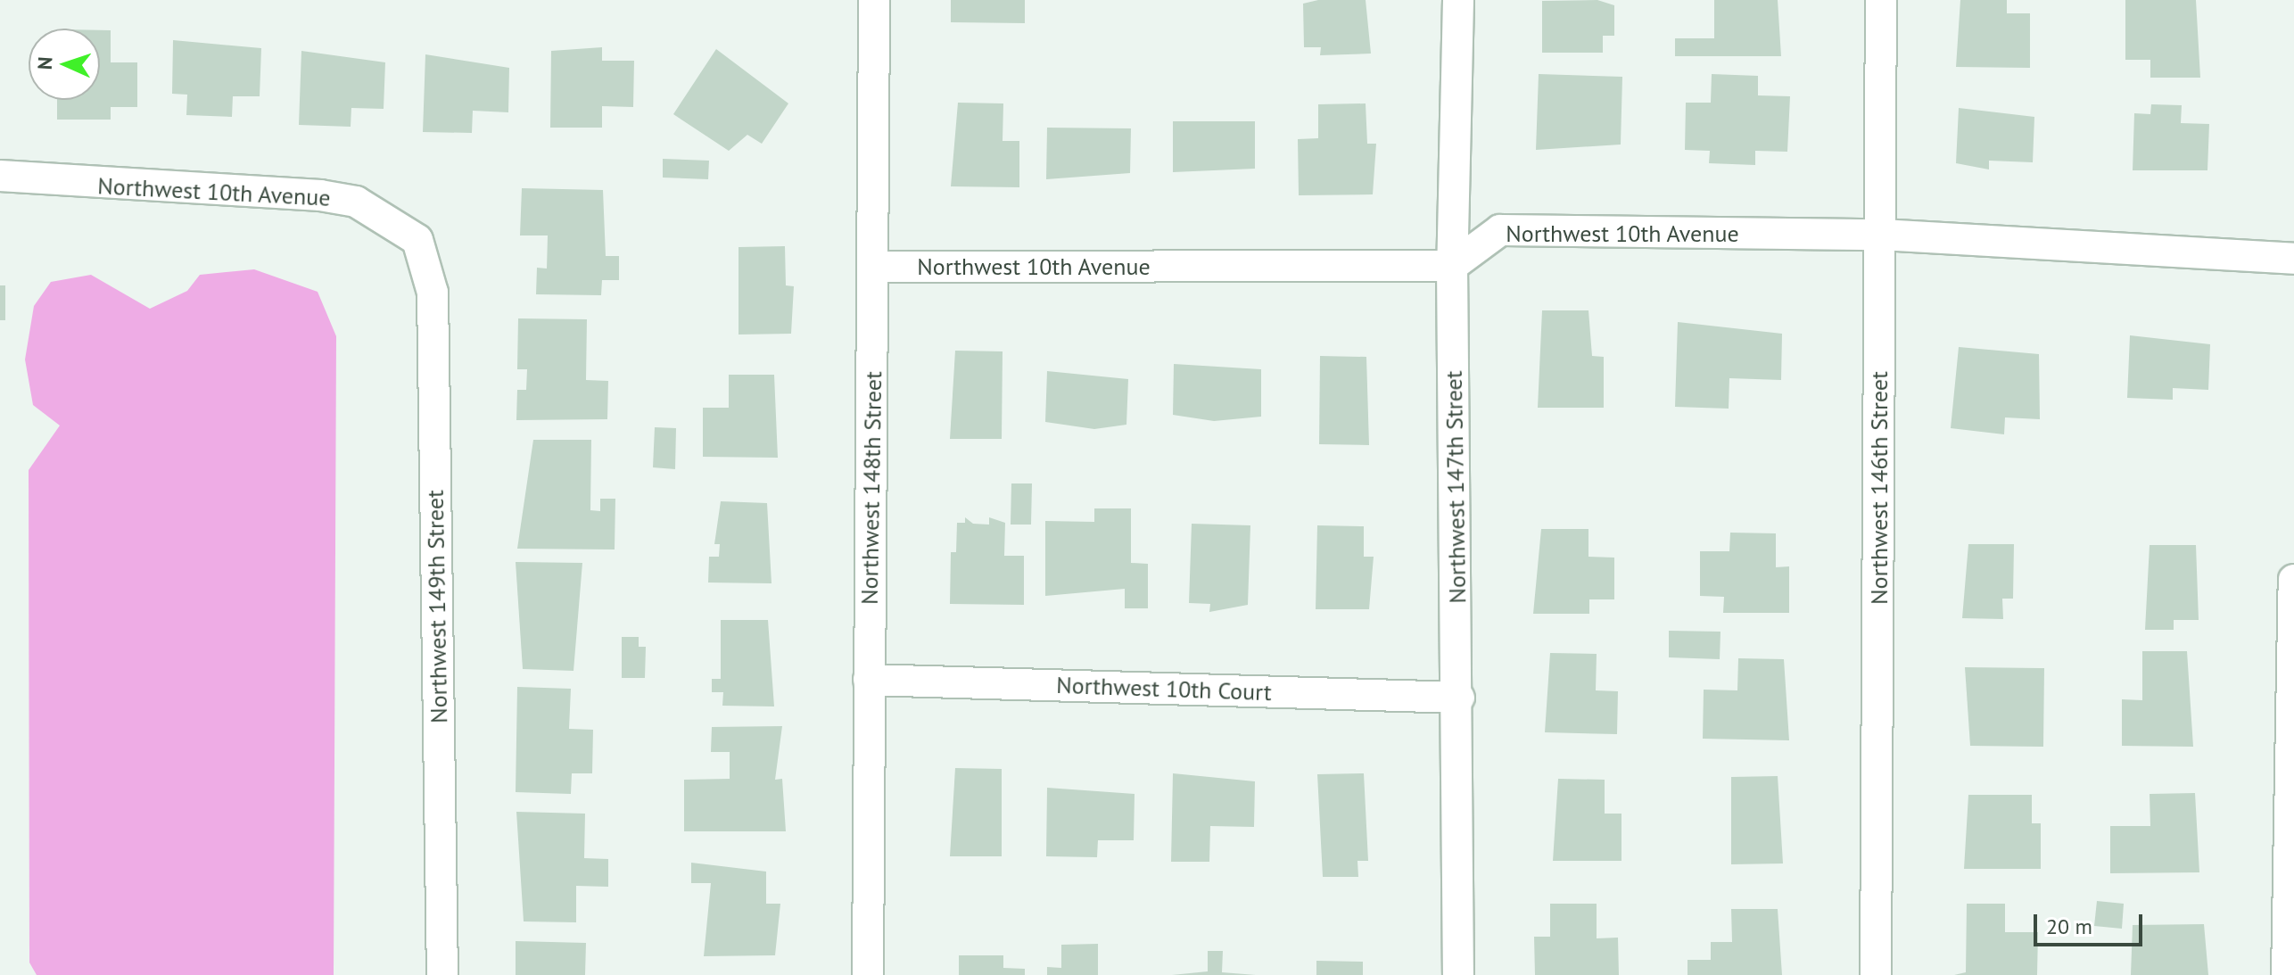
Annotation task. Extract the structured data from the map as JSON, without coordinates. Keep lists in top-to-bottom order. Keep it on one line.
{"streets":{"street":["Northwest 10th Avenue","Northwest 147th Street","Northwest 148th Street","Northwest 146th Street","Northwest 149th Street","Northwest 10th Court"]},"crossings":[["Northwest 10th Avenue","Northwest 147th Street"],["Northwest 10th Avenue","Northwest 148th Street"],["Northwest 10th Avenue","Northwest 146th Street"],["Northwest 10th Avenue","Northwest 149th Street"],["Northwest 147th Street","Northwest 10th Court"],["Northwest 148th Street","Northwest 10th Court"]],"scale_bar":"20 m","north":"left"}
